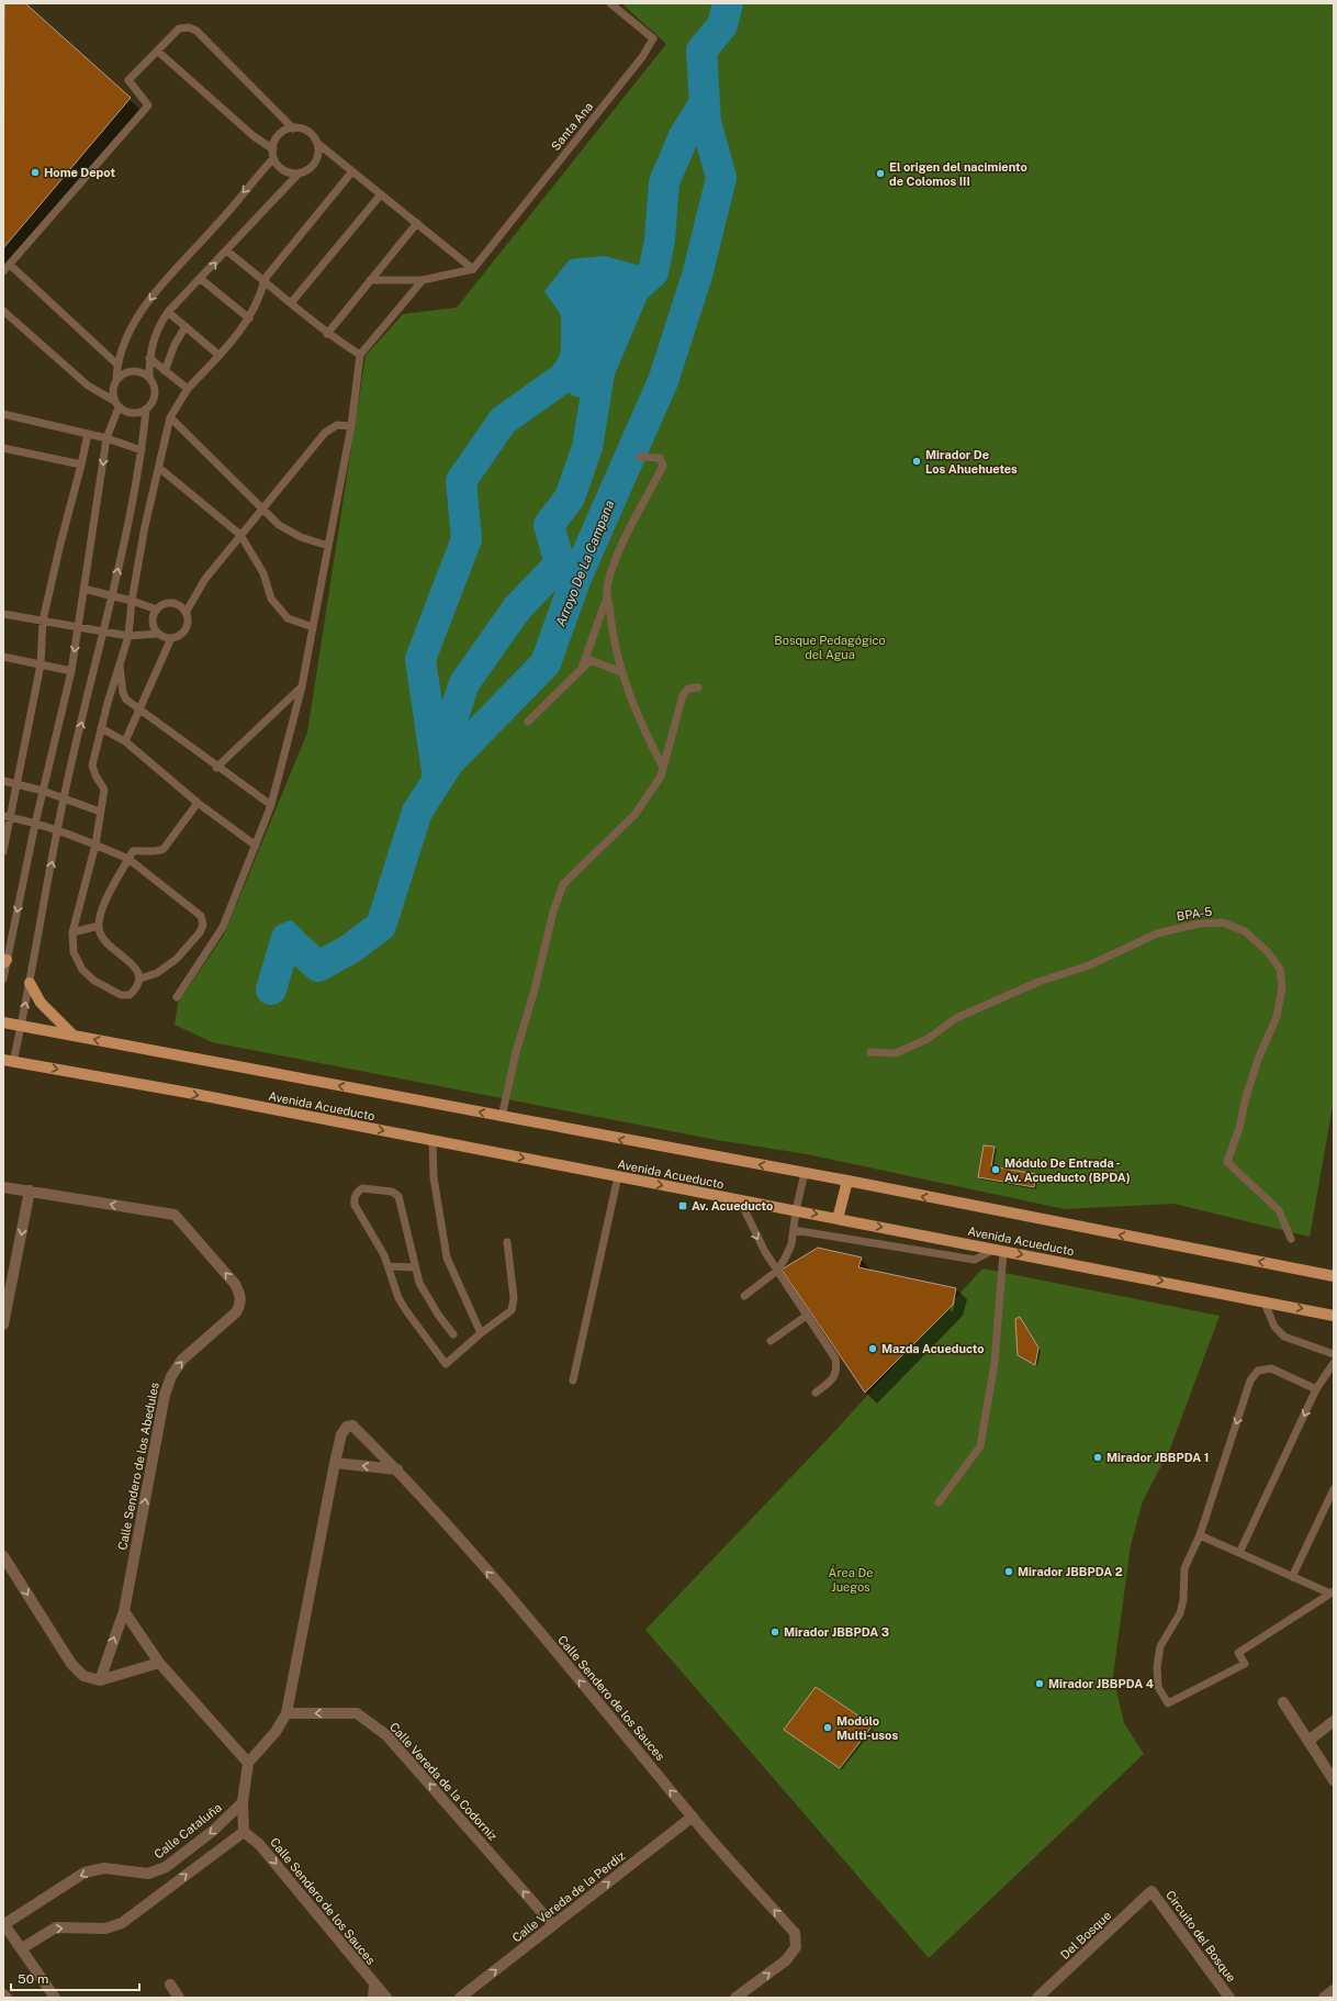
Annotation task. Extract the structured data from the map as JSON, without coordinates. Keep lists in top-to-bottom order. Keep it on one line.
{"streets":{"main road":["Avenida Acueducto"],"street":["Calle Sendero de los Abedules","Calle Sendero de los Sauces","Calle Vereda de la Codorniz","Calle Cataluña","Calle Vereda de la Perdiz","Del Bosque","Circuito del Bosque"],"lane":["Santa Ana","BPA-5"]},"crossings":[["Calle Sendero de los Sauces","Calle Vereda de la Codorniz"],["Calle Sendero de los Sauces","Calle Vereda de la Perdiz"],["Calle Vereda de la Codorniz","Calle Vereda de la Perdiz"],["Del Bosque","Circuito del Bosque"]],"one_way":["Calle Vereda de la Codorniz","Calle Vereda de la Perdiz"],"water":["Arroyo De La Campana"],"parks":["Bosque Pedagógico del Agua","Área De Juegos"],"places":{"other":["Home Depot","El origen del nacimiento de Colomos III","Mirador De Los Ahuehuetes","Módulo De Entrada - Av. Acueducto (BPDA)","Mazda Acueducto","Mirador JBBPDA 1","Mirador JBBPDA 2","Mirador JBBPDA 3","Mirador JBBPDA 4","Modúlo Multi-usos"],"transit":["Av. Acueducto"]},"scale_bar":"50 m"}
